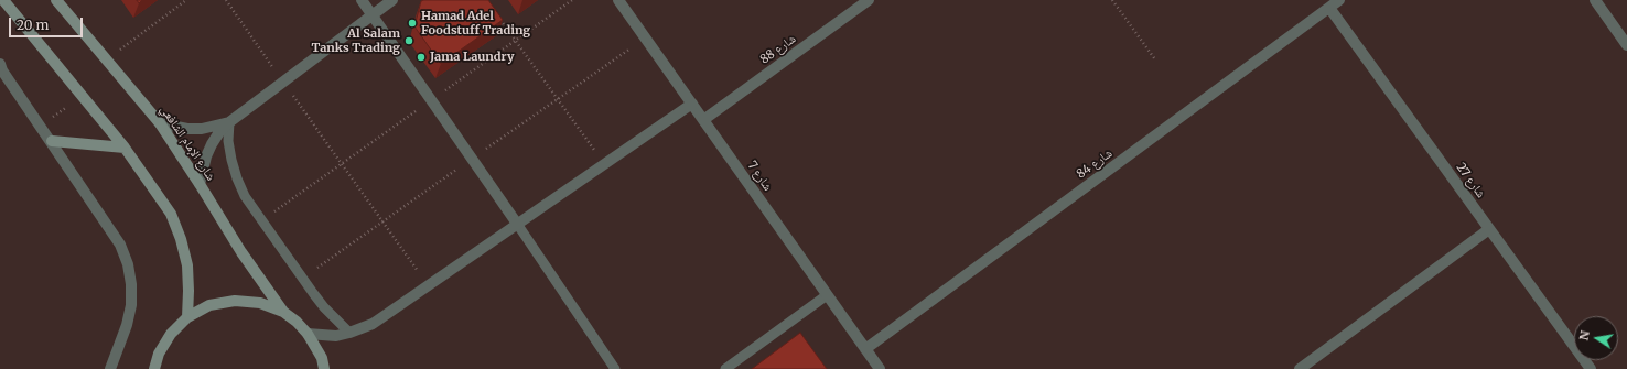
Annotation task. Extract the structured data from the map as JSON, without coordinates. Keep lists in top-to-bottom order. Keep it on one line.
{"streets":{"street":["شارع 88","شارع الإمام الشافعي","شارع 84","شارع 7","شارع 27"]},"crossings":[["شارع 88","شارع 7"],["شارع 84","شارع 7"],["شارع 84","شارع 27"]],"places":["Hamad Adel Foodstuff Trading","Al Salam Tanks Trading","Jama Laundry"],"scale_bar":"20 m","north":"left"}
